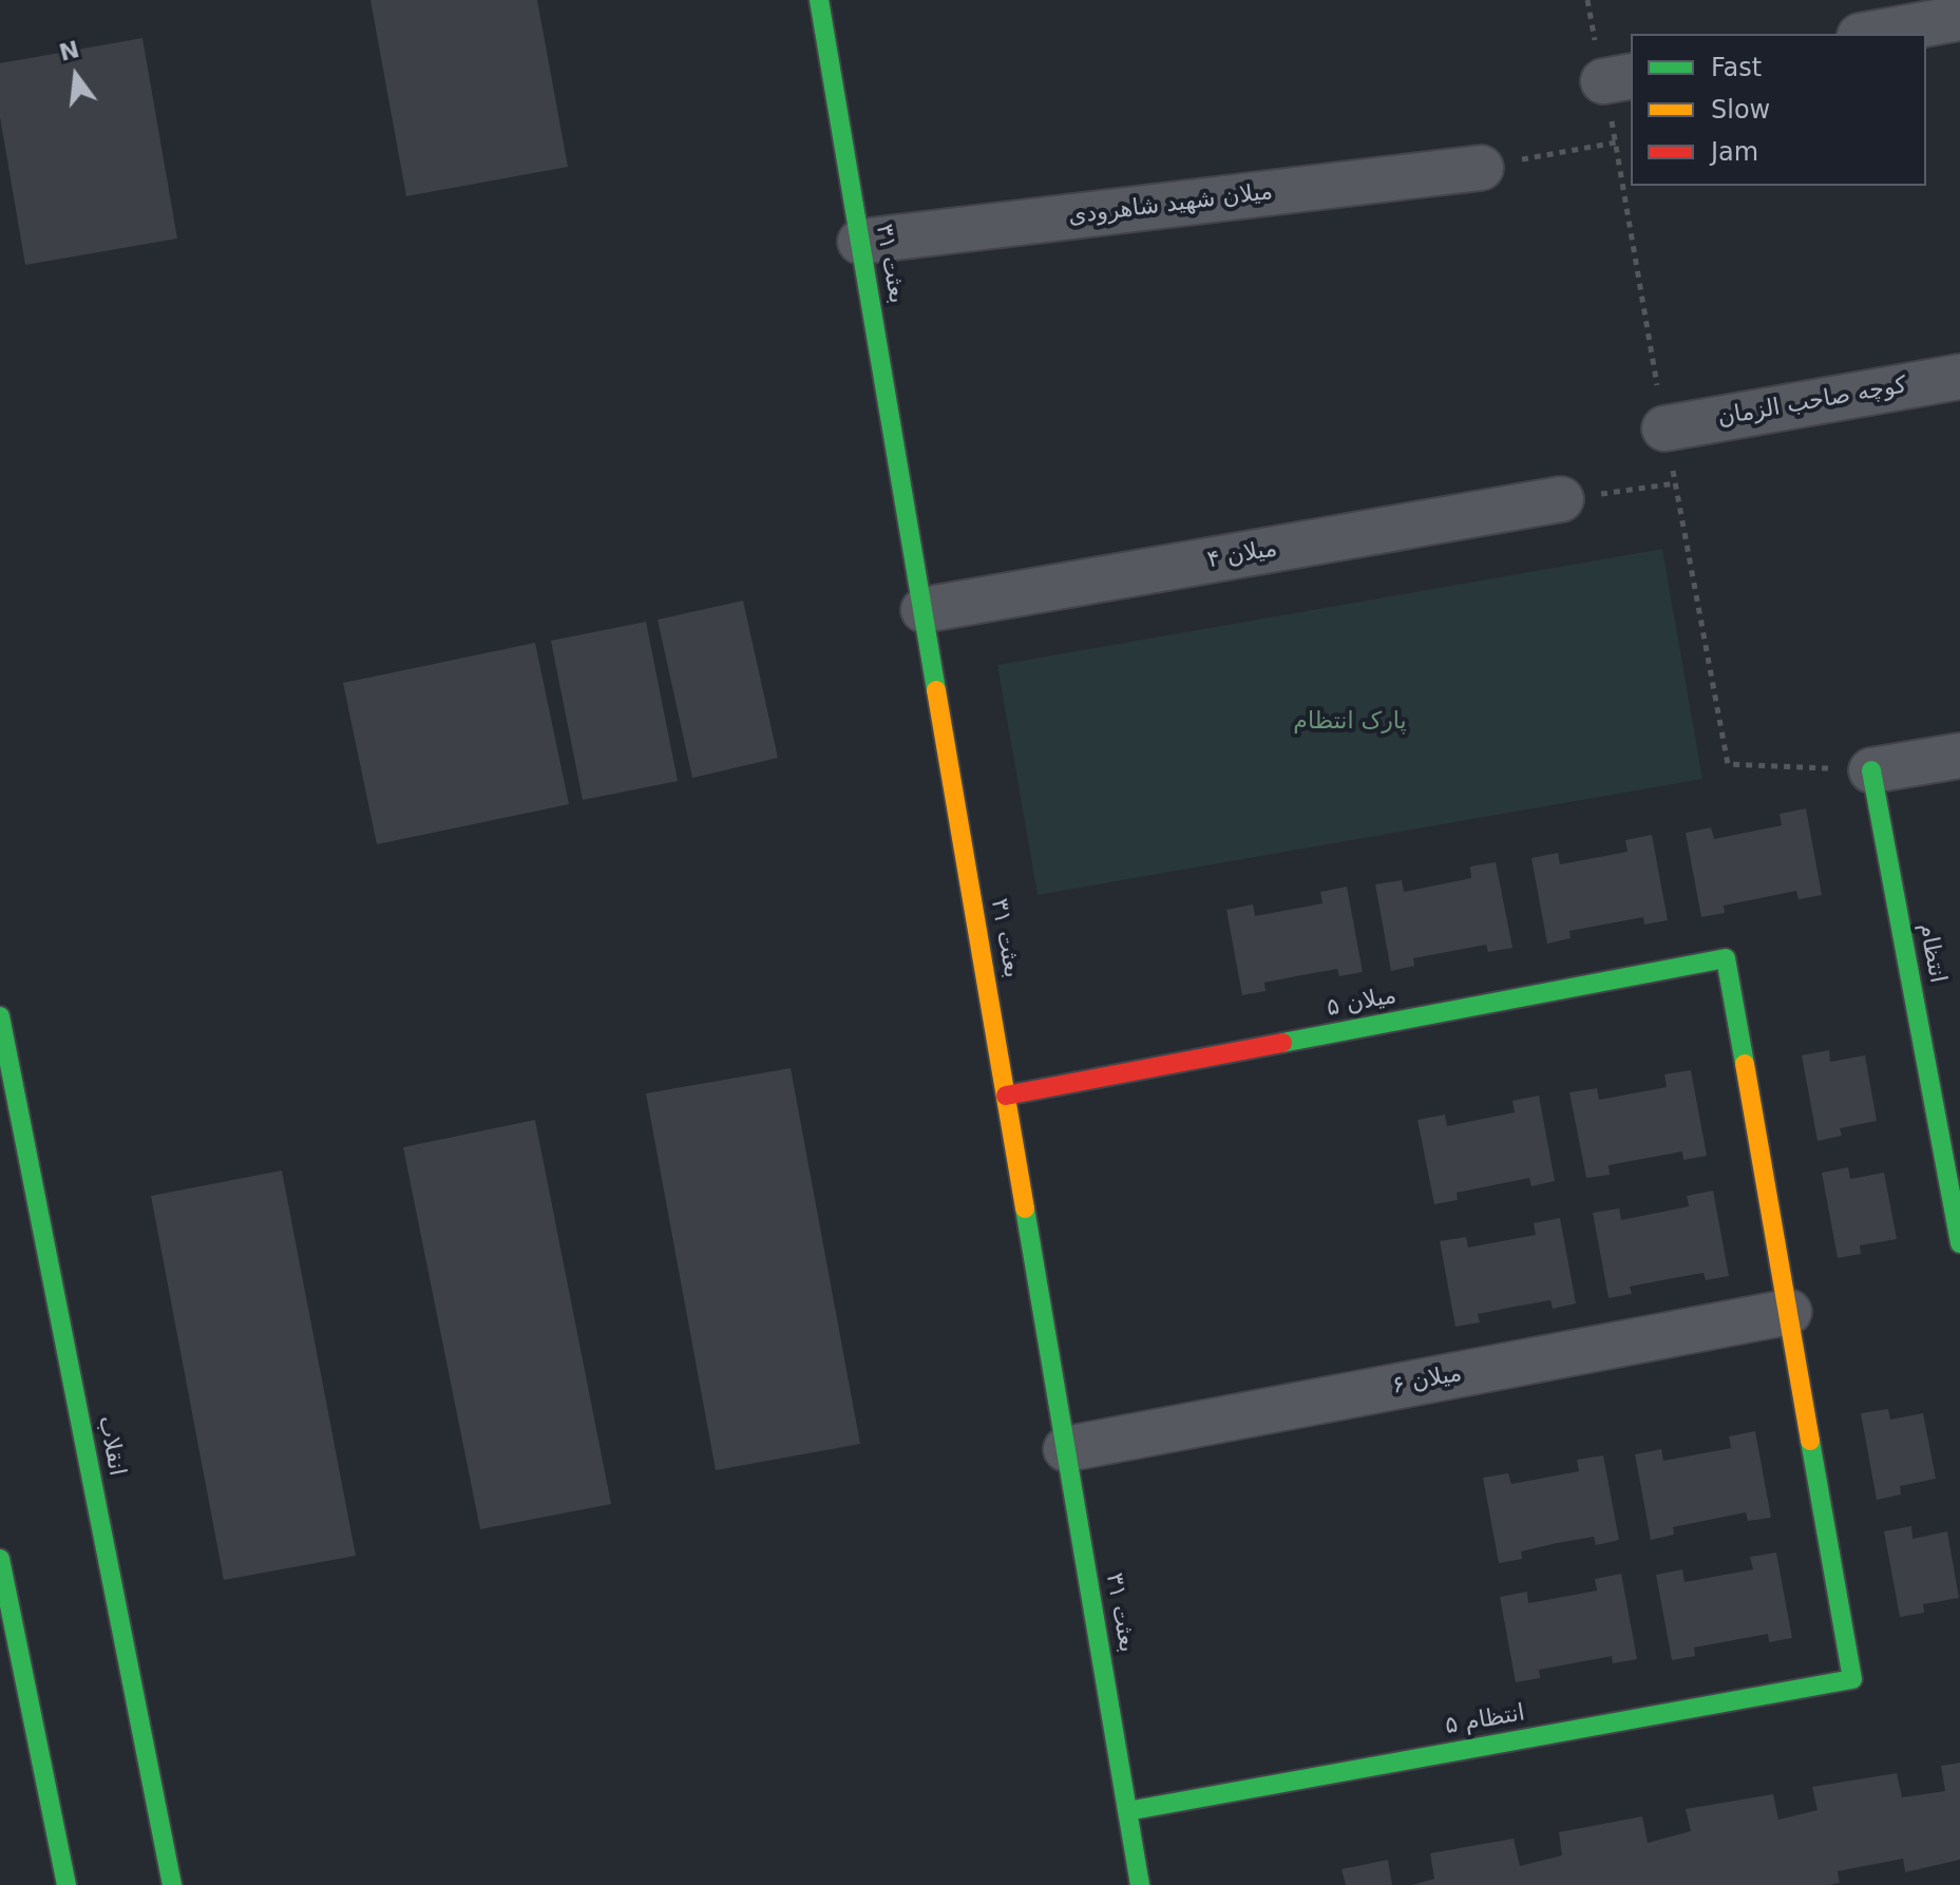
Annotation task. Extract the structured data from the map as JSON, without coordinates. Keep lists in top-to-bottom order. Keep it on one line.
{"streets":{"street":["میلان شهید شاهرودی","بعثت ۳۱","کوچه صاحب الزمان","میلان ۴","انتظام","میلان ۵","میلان ۶","انقلاب","انتظام ۵"]},"crossings":[["میلان شهید شاهرودی","بعثت ۳۱"],["بعثت ۳۱","میلان ۴"],["بعثت ۳۱","میلان ۵"],["بعثت ۳۱","میلان ۶"],["بعثت ۳۱","انتظام ۵"],["میلان ۵","میلان ۶"],["میلان ۵","انتظام ۵"],["میلان ۶","انتظام ۵"]],"parks":["پارک انتظام"],"legend":["Fast","Slow","Jam"],"north":"top"}
